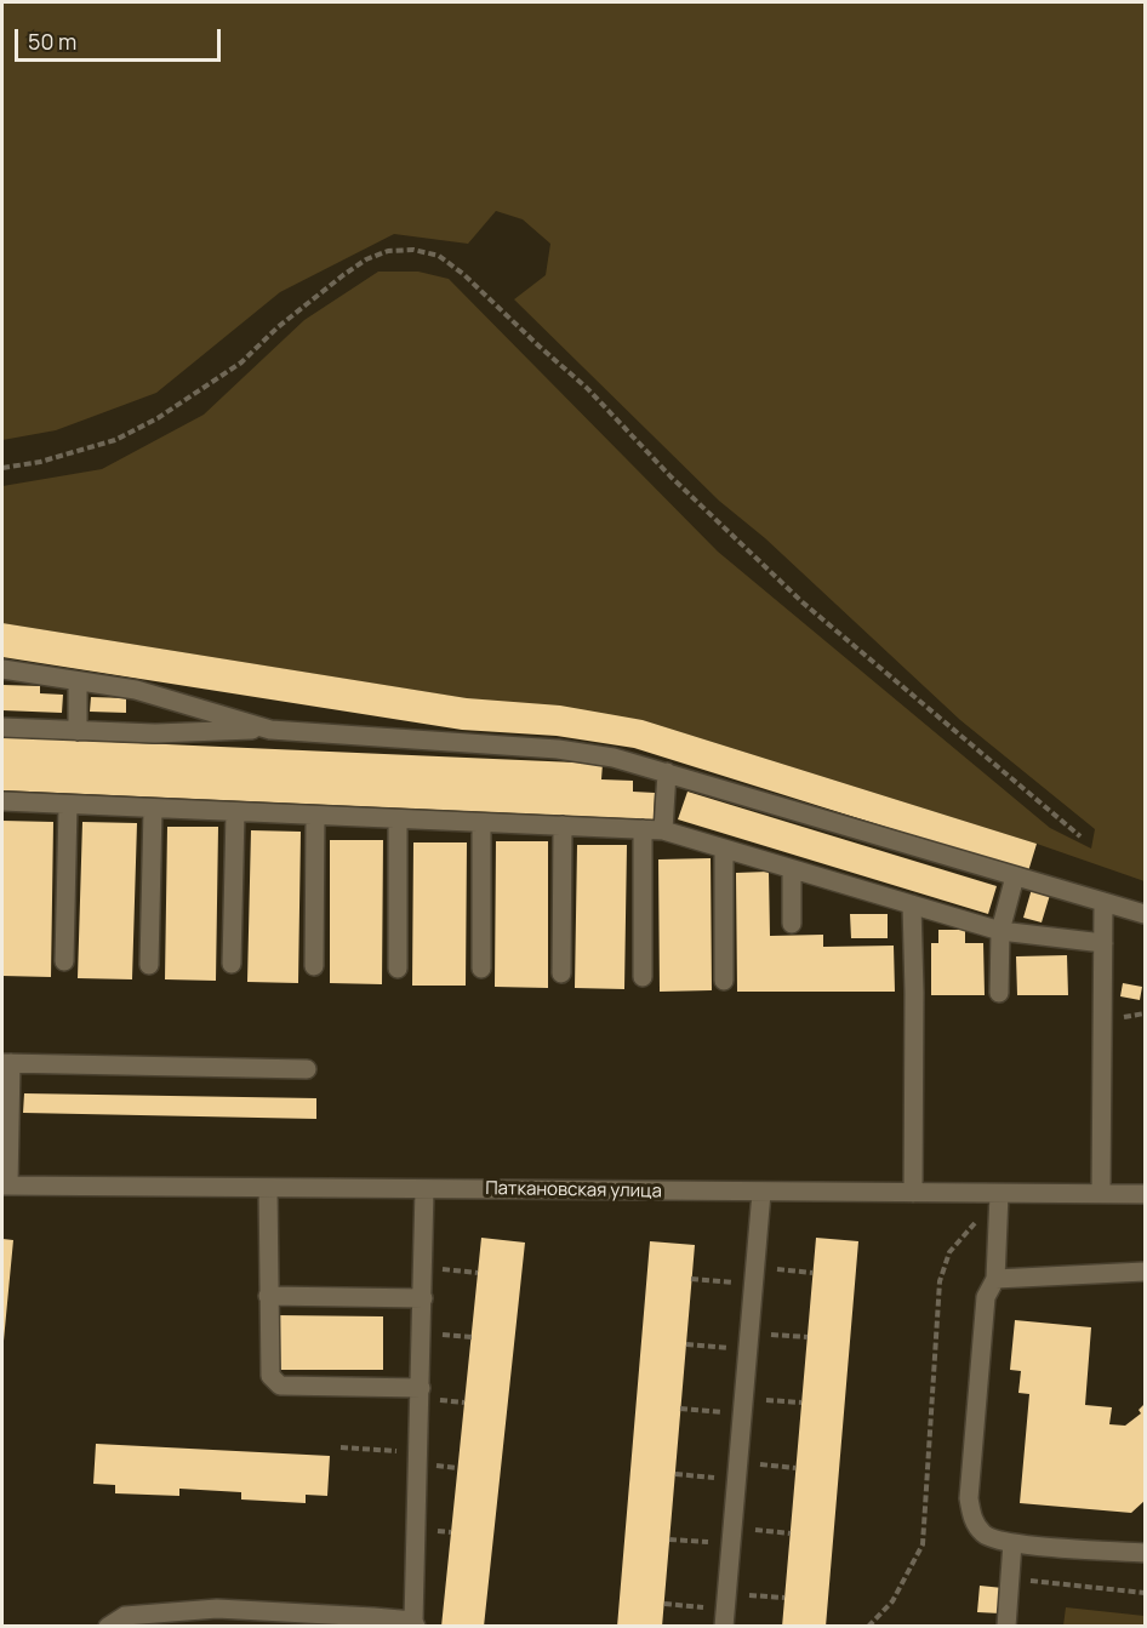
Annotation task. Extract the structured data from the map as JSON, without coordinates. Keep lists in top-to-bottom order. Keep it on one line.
{"streets":{"street":["Паткановская улица"]},"scale_bar":"50 m"}
